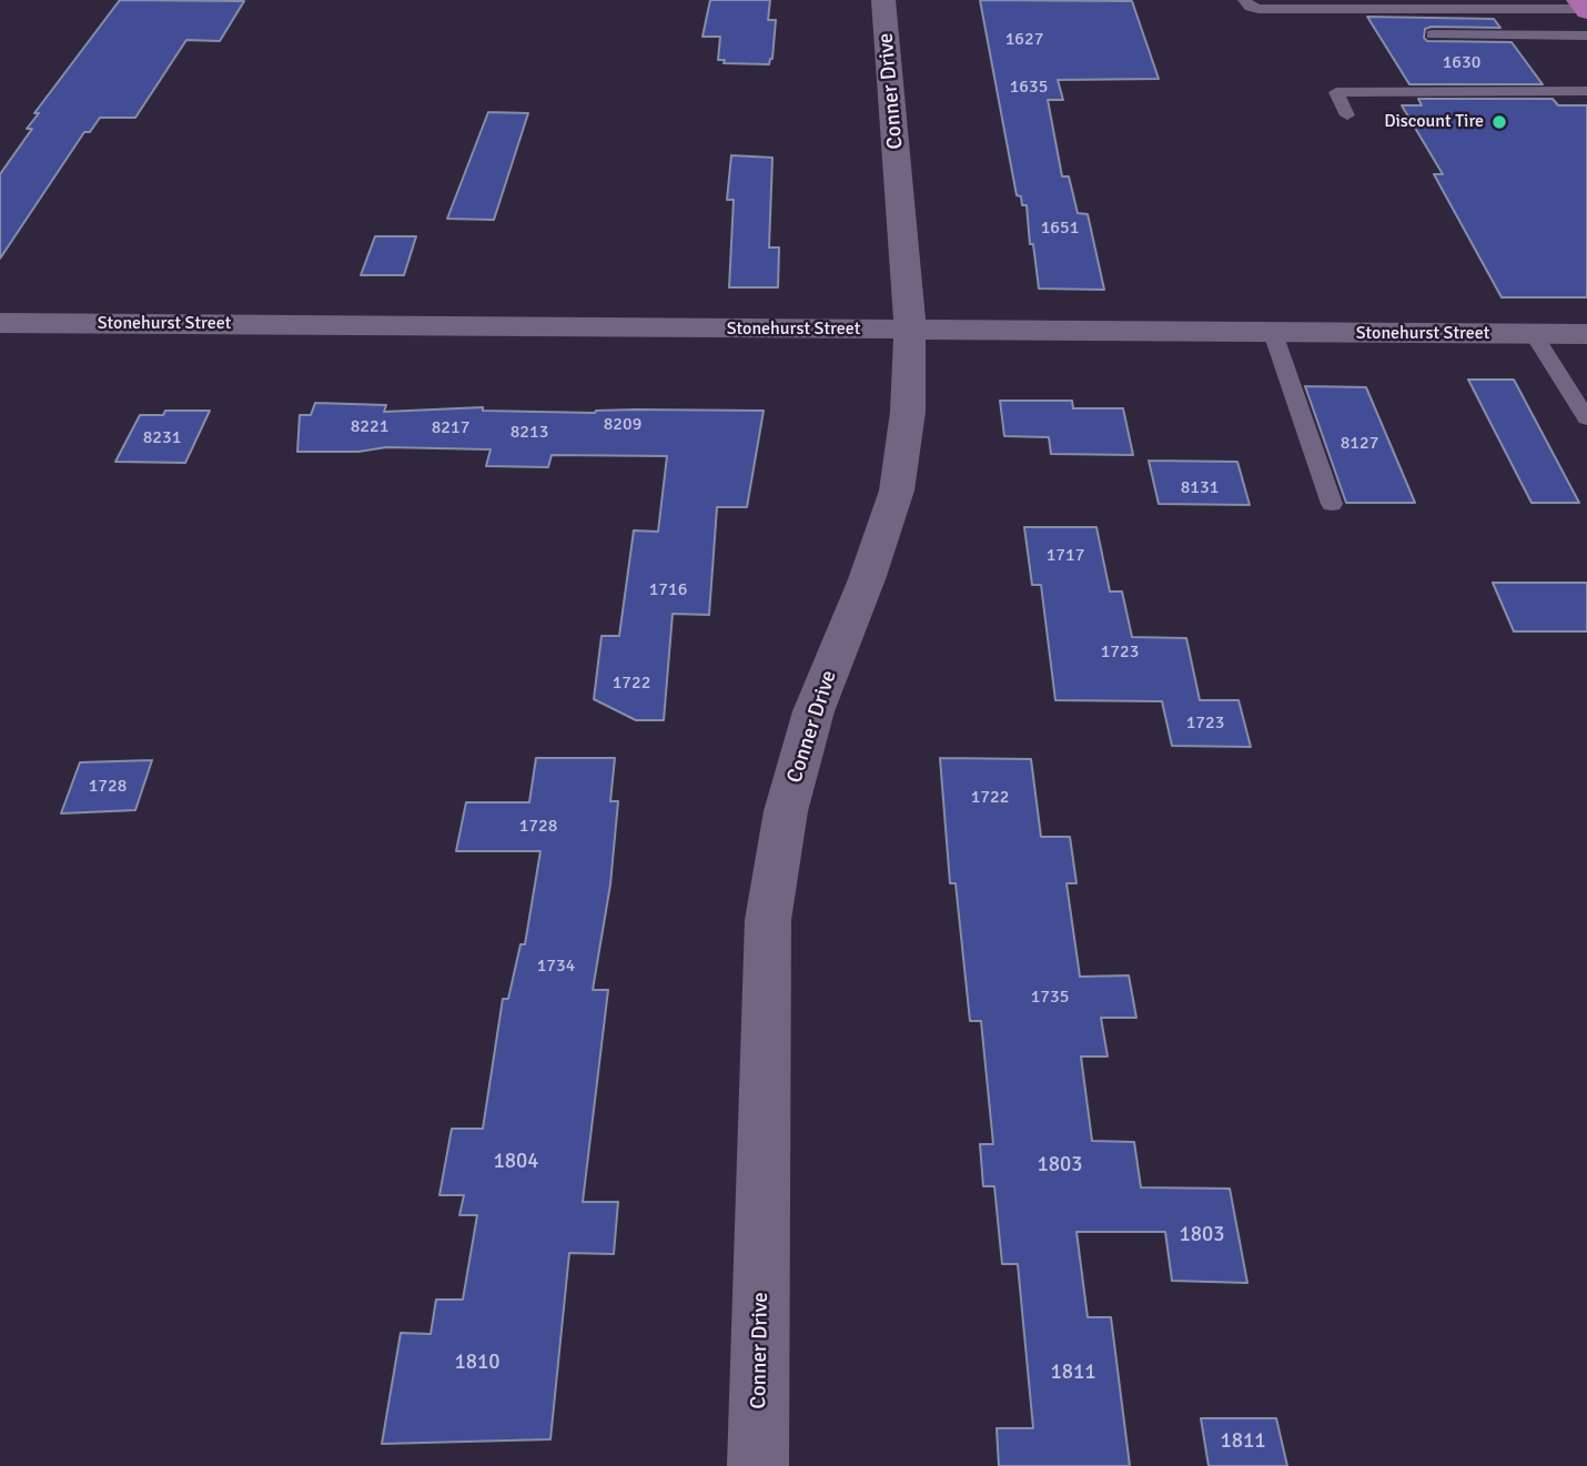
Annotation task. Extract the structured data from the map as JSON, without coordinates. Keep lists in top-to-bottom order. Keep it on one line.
{"streets":{"street":["Conner Drive","Stonehurst Street"]},"crossings":[["Conner Drive","Stonehurst Street"]],"places":["Discount Tire"],"house_numbers":["1627","1630","1635","1651","8209","8221","8217","8213","8231","8127","8131","1717","1716","1723","1722","1723","1728","1722","1728","1734","1735","1804","1803","1803","1810","1811","1811"]}
